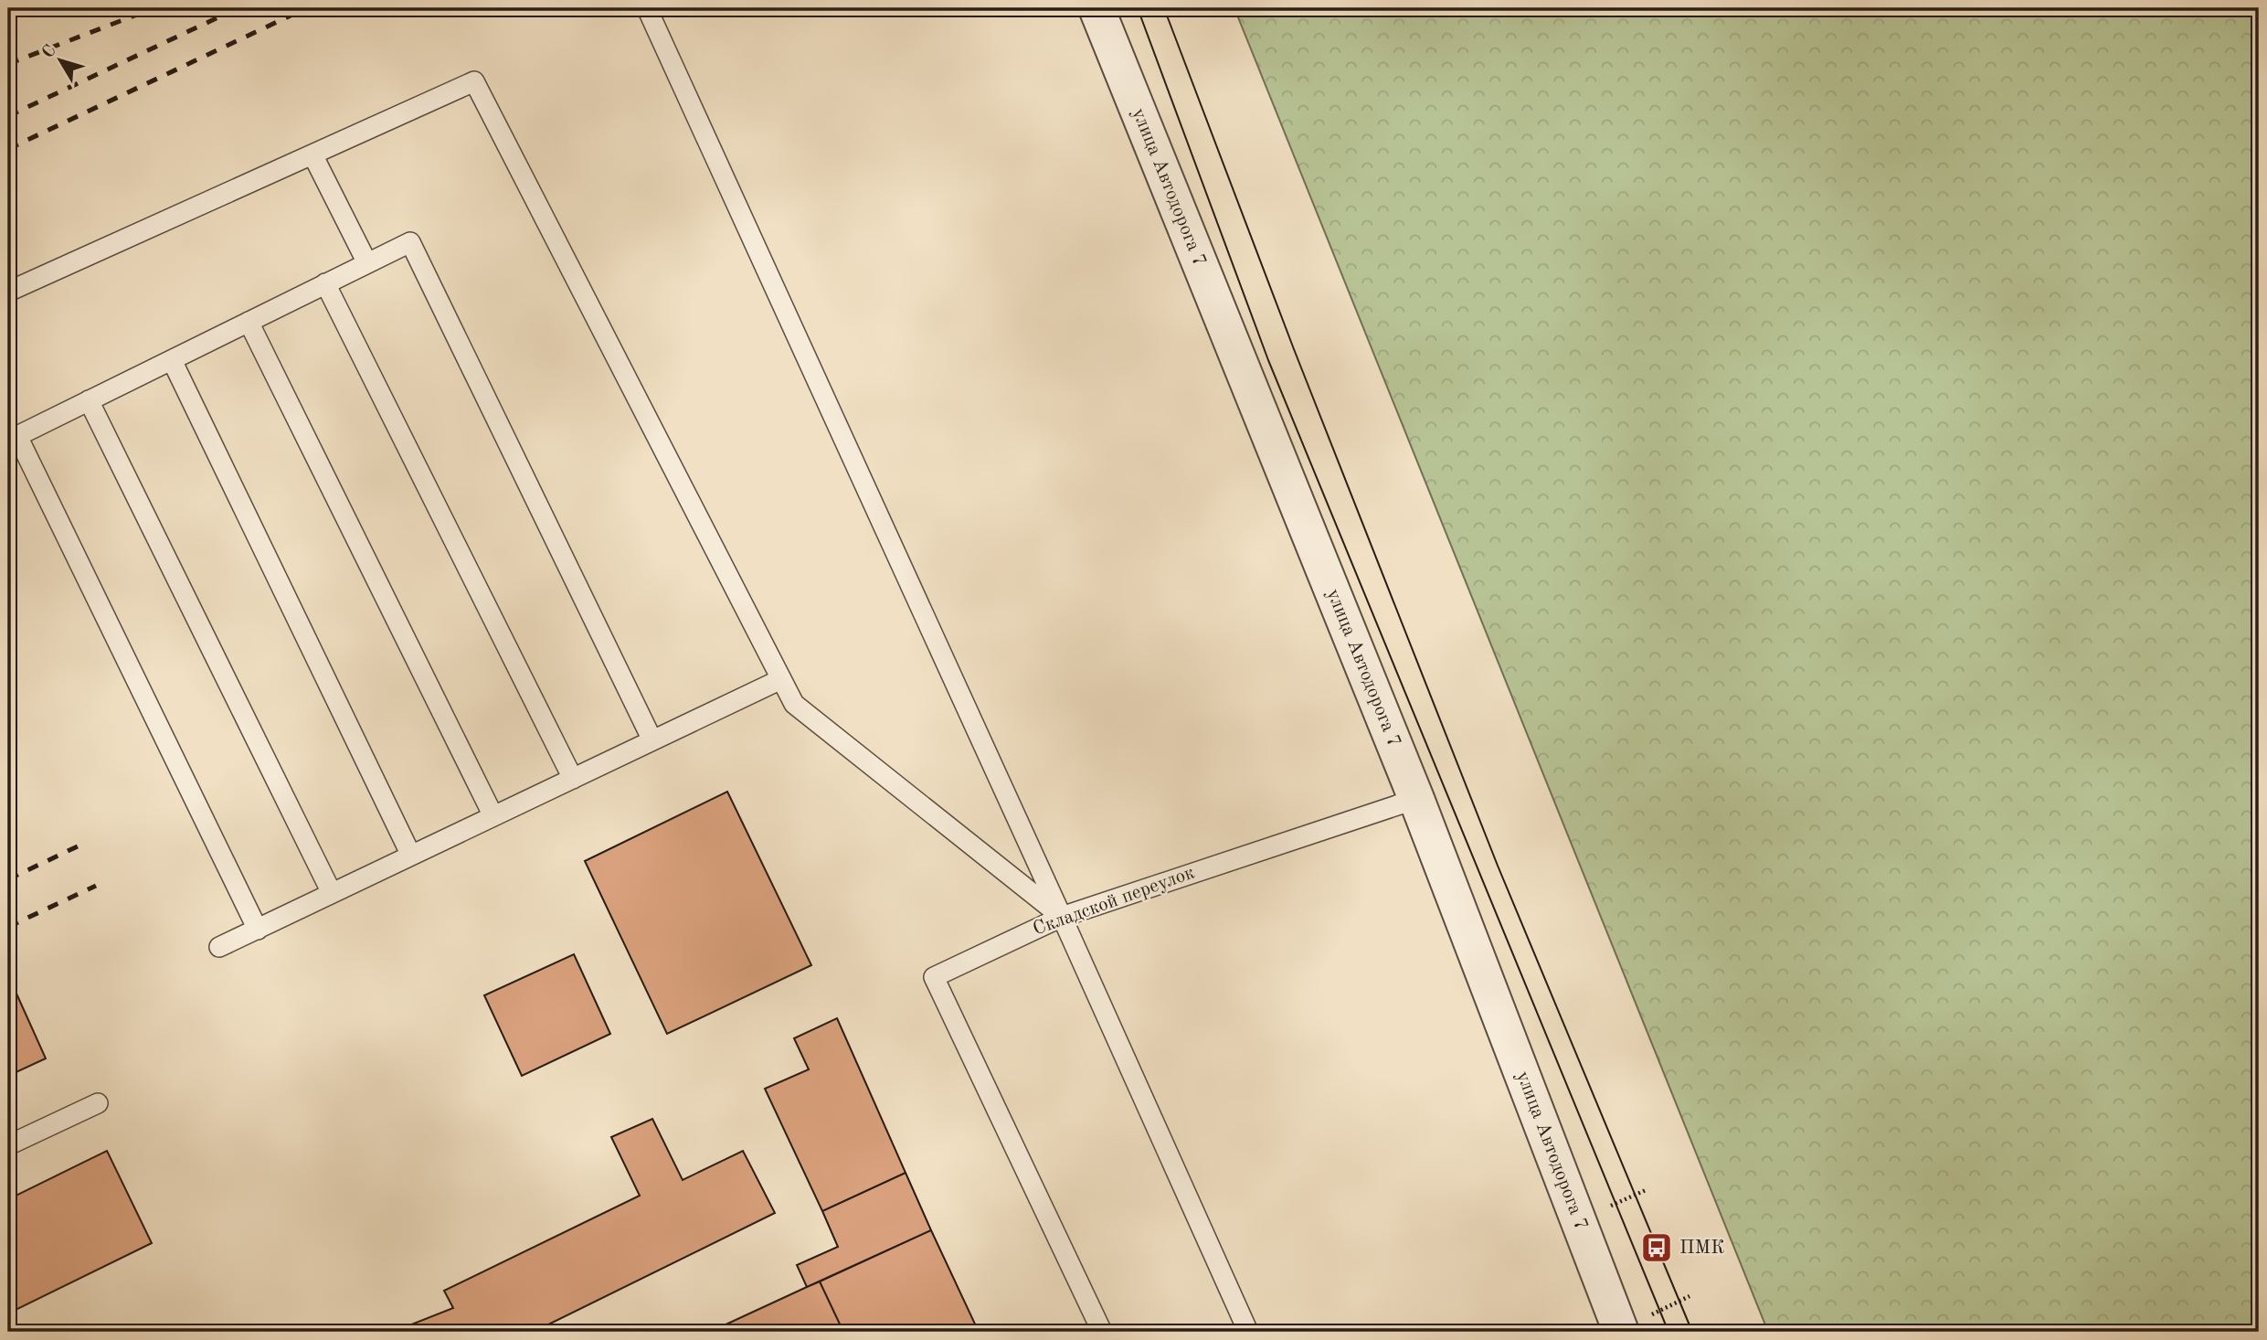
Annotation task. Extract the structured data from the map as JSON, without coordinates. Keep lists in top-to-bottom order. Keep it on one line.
{"streets":{"street":["улица Автодорога 7"],"lane":["Складской переулок"]},"crossings":[["улица Автодорога 7","Складской переулок"]],"places":{"bus stop":["ПМК"]},"north":"top left"}
